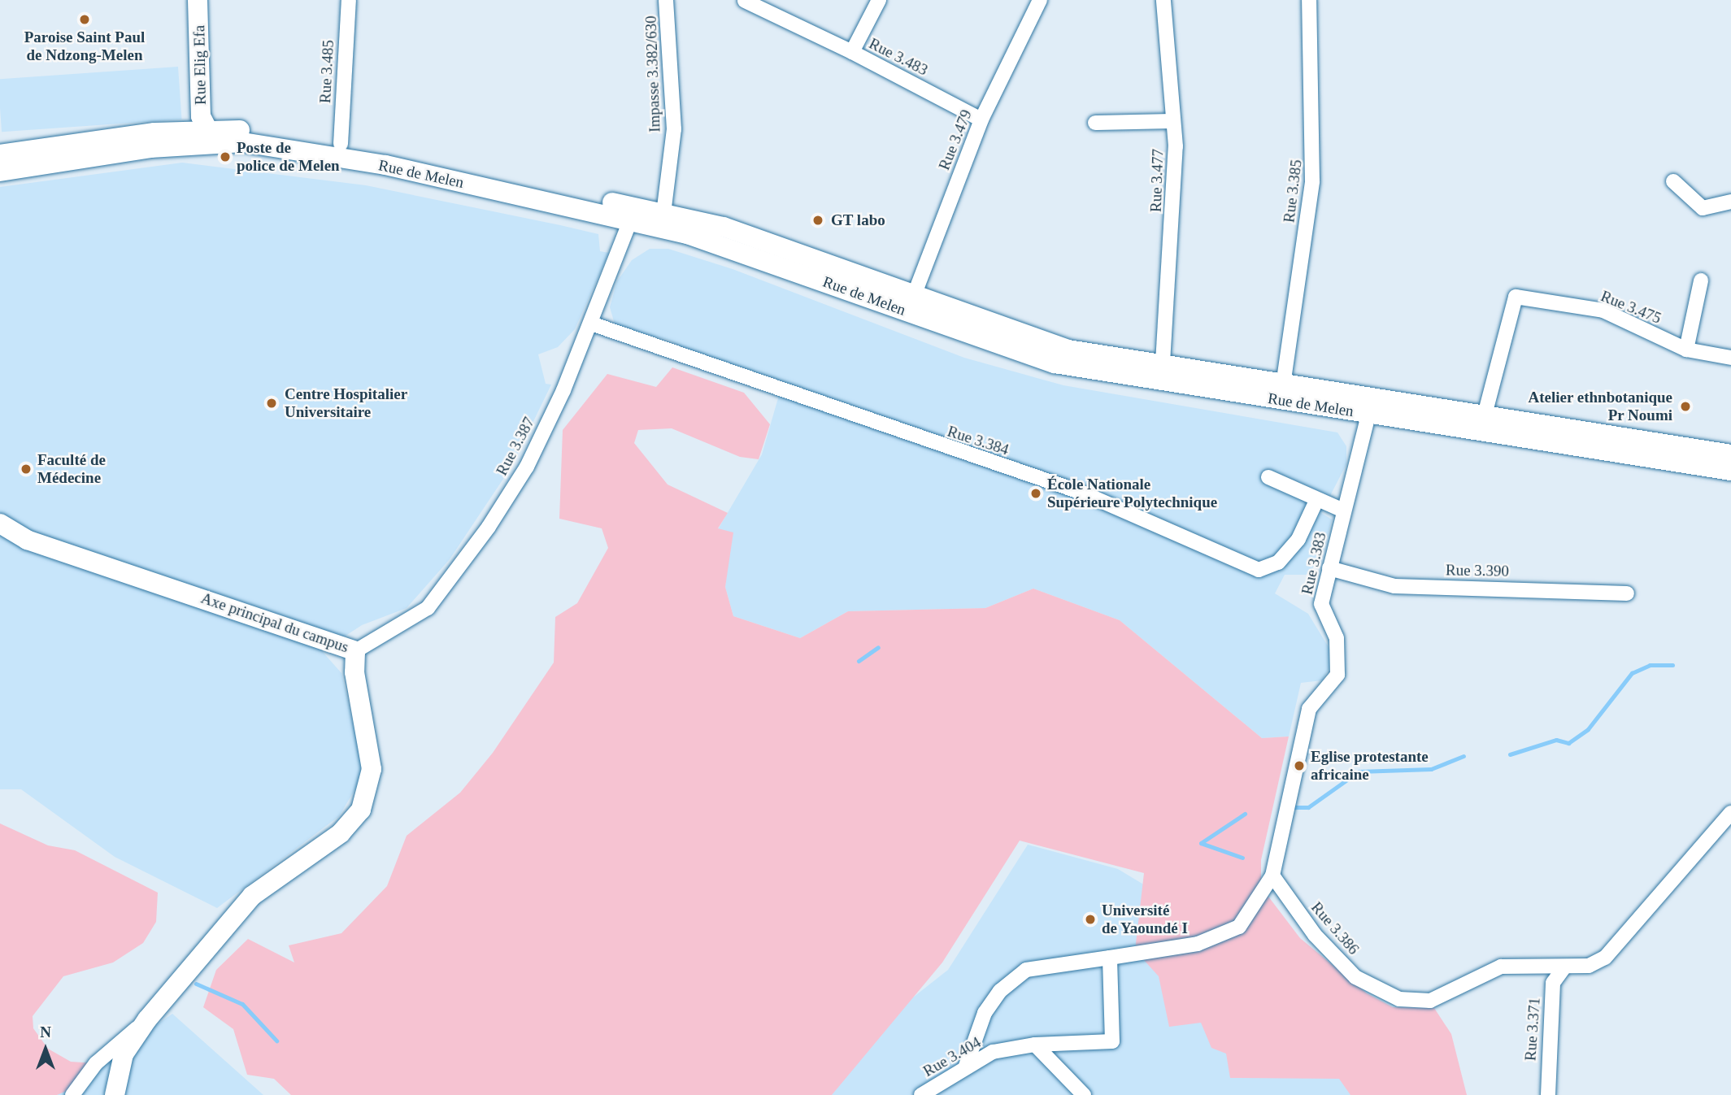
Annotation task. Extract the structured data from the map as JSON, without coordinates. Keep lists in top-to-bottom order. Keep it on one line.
{"streets":{"main road":["Rue Elig Efa","Rue de Melen","Axe principal du campus"],"street":["Rue 3.483","Rue 3.485","Impasse 3.382/630","Rue 3.479","Rue 3.477","Rue 3.385","Rue 3.475","Rue 3.384","Rue 3.387","Rue 3.383","Rue 3.390","Rue 3.386","Rue 3.371","Rue 3.404"]},"crossings":[["Rue 3.483","Rue 3.479"],["Rue Elig Efa","Rue de Melen"],["Rue 3.485","Rue de Melen"],["Impasse 3.382/630","Rue de Melen"],["Rue 3.479","Rue de Melen"],["Rue de Melen","Rue 3.477"],["Rue de Melen","Rue 3.385"],["Rue de Melen","Rue 3.475"],["Rue de Melen","Rue 3.387"],["Rue de Melen","Rue 3.383"],["Rue 3.384","Rue 3.387"],["Rue 3.387","Axe principal du campus"],["Rue 3.383","Rue 3.390"],["Rue 3.383","Rue 3.386"],["Rue 3.386","Rue 3.371"]],"places":["Paroise Saint Paul de Ndzong-Melen","Poste de police de Melen","GT labo","Centre Hospitalier Universitaire","Atelier ethnbotanique Pr Noumi","Faculté de Médecine","École Nationale Supérieure Polytechnique","Eglise protestante africaine","Université de Yaoundé I"],"north":"top"}
